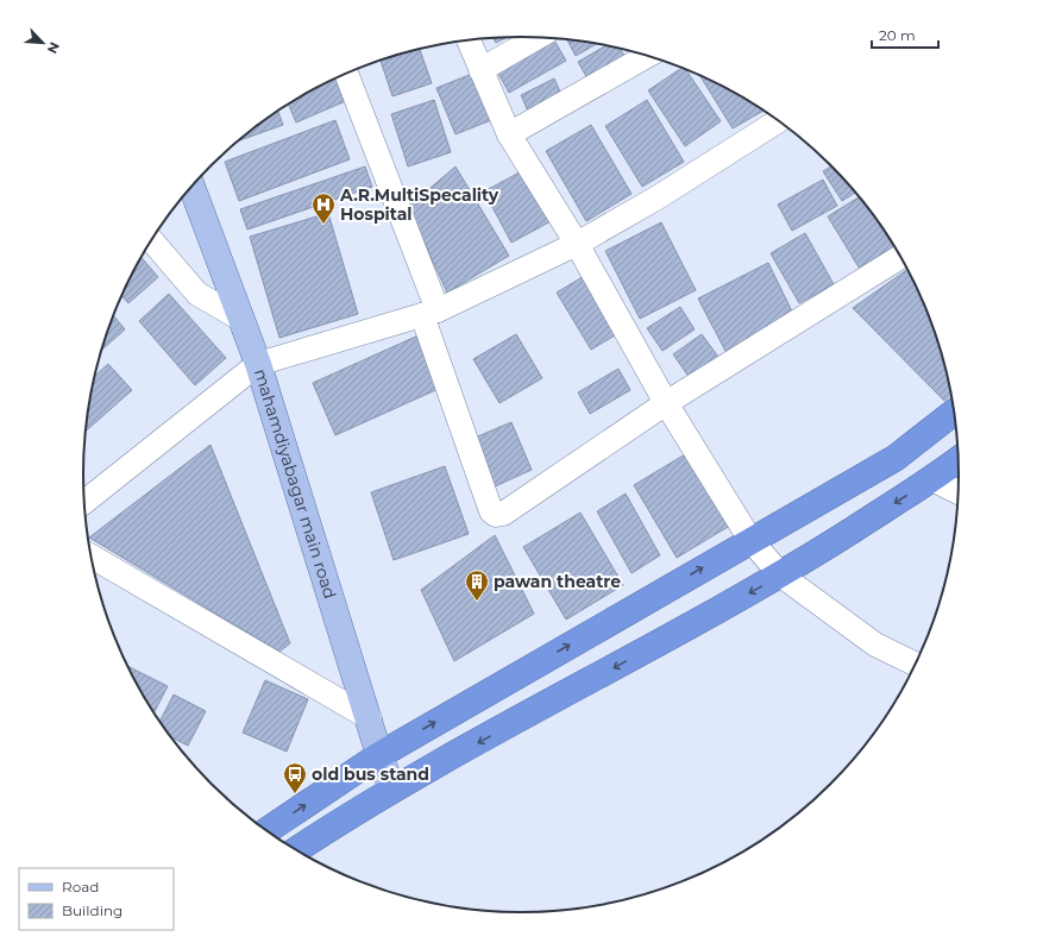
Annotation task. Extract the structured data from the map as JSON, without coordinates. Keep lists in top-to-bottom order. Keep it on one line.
{"streets":{"main road":["mahamdiyabagar main road"]},"places":{"hospital":["A.R.MultiSpecality Hospital"],"building":["pawan theatre"],"bus stop":["old bus stand"]},"legend":["Road","Building"],"scale_bar":"20 m","north":"bottom right"}
